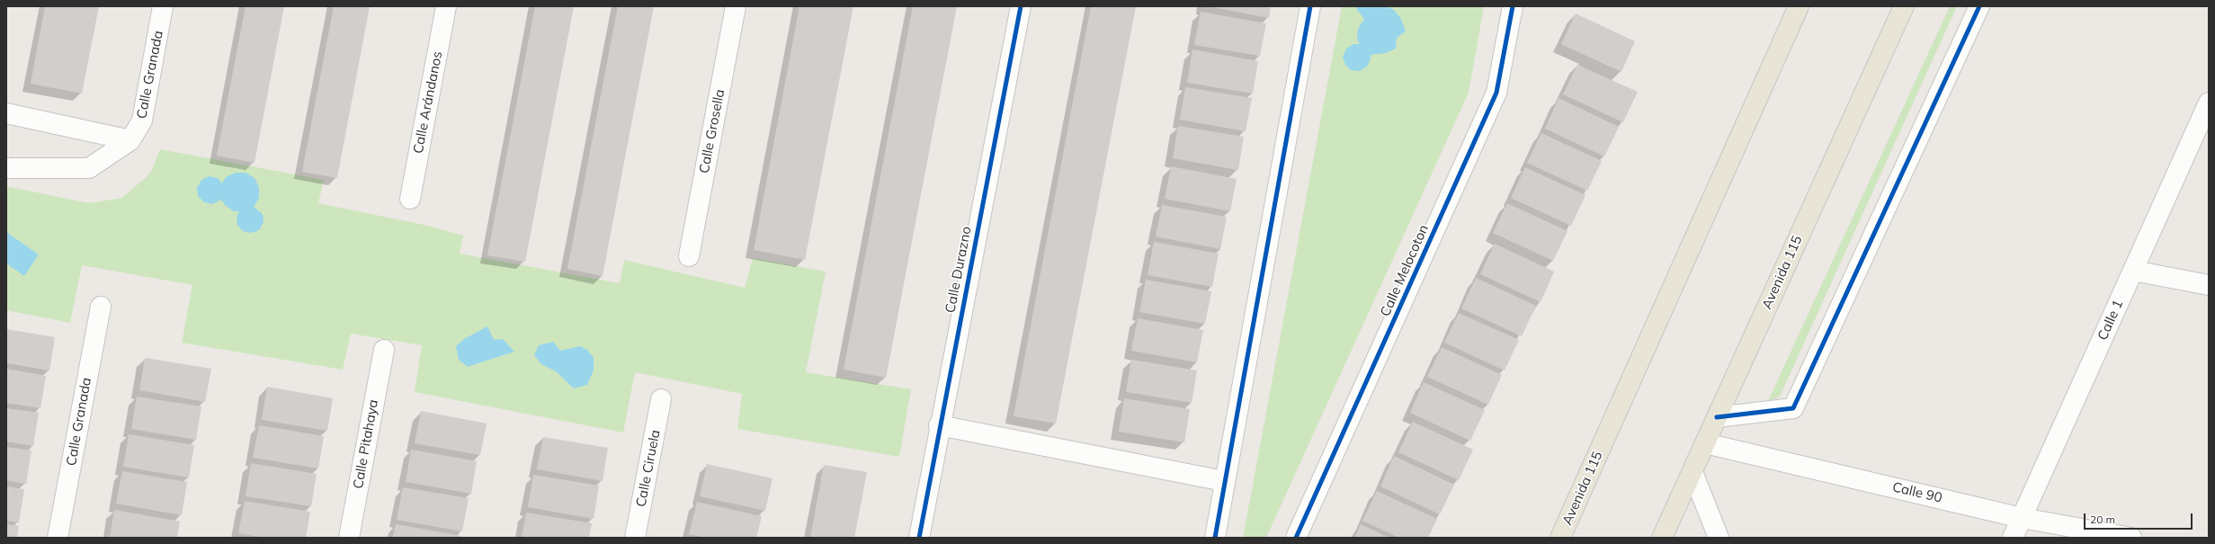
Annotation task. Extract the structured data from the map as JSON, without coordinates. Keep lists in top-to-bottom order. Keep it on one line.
{"streets":{"main road":["Avenida 115"],"street":["Calle Granada","Calle Arándanos","Calle Grosella","Calle Durazno","Calle Melocoton","Calle 1","Calle Pitahaya","Calle Ciruela","Calle 90"]},"crossings":[["Avenida 115","Calle 90"],["Calle 1","Calle 90"]],"scale_bar":"20 m"}
